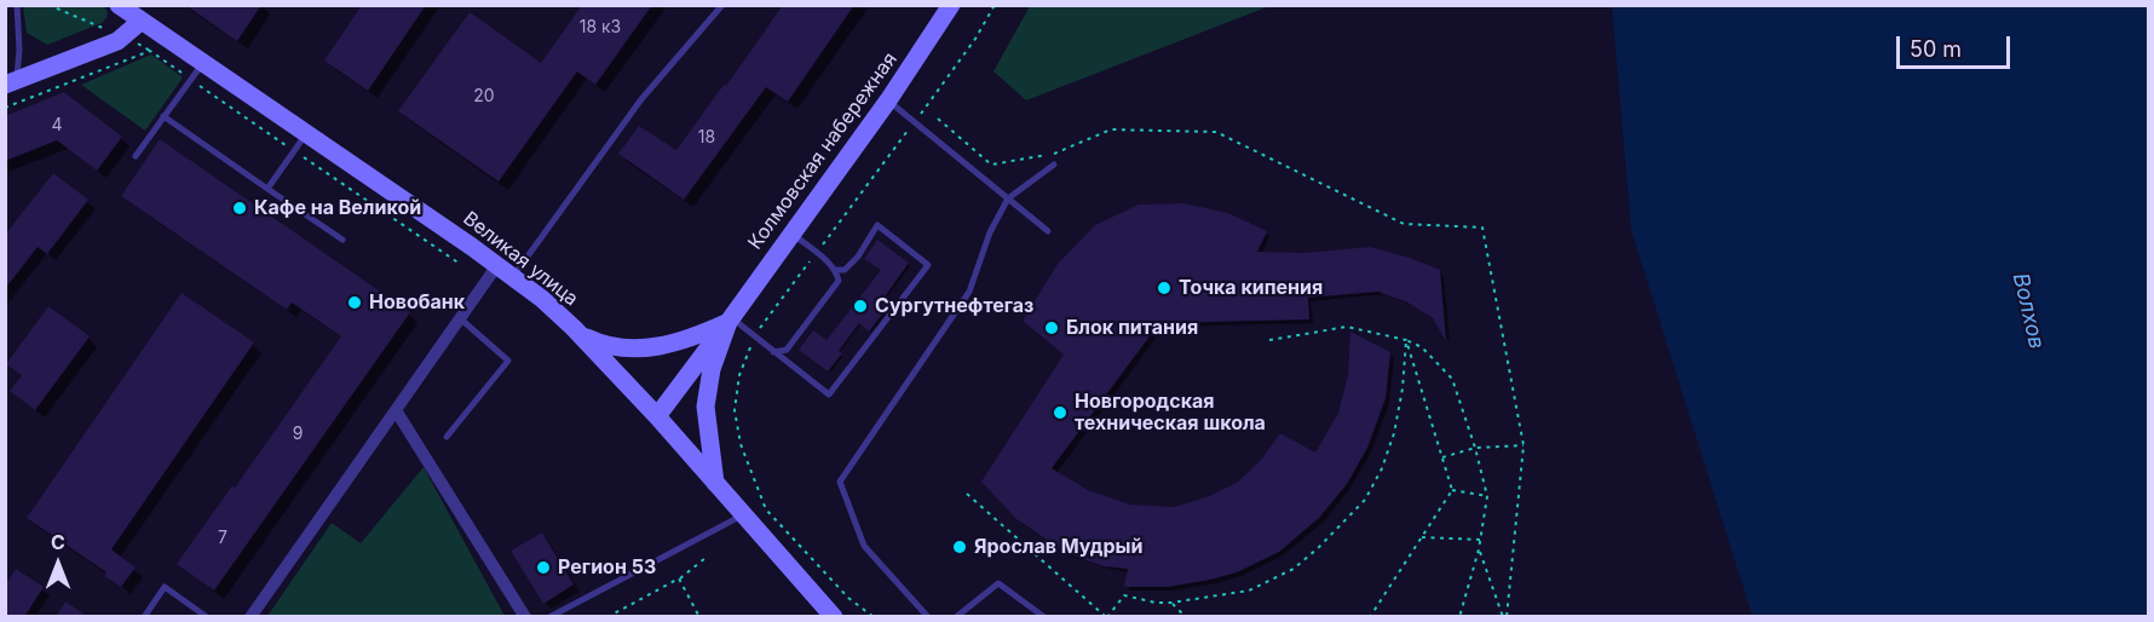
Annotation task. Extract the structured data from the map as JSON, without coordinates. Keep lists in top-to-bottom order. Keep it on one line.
{"streets":{"main road":["Колмовская набережная","Великая улица"]},"water":["Волхов"],"places":["Кафе на Великой","Точка кипения","Новобанк","Сургутнефтегаз","Блок питания","Новгородская техническая школа","Ярослав Мудрый","Регион 53"],"house_numbers":["18 к3","20","4","18","9","7"],"scale_bar":"50 m","north":"top"}
